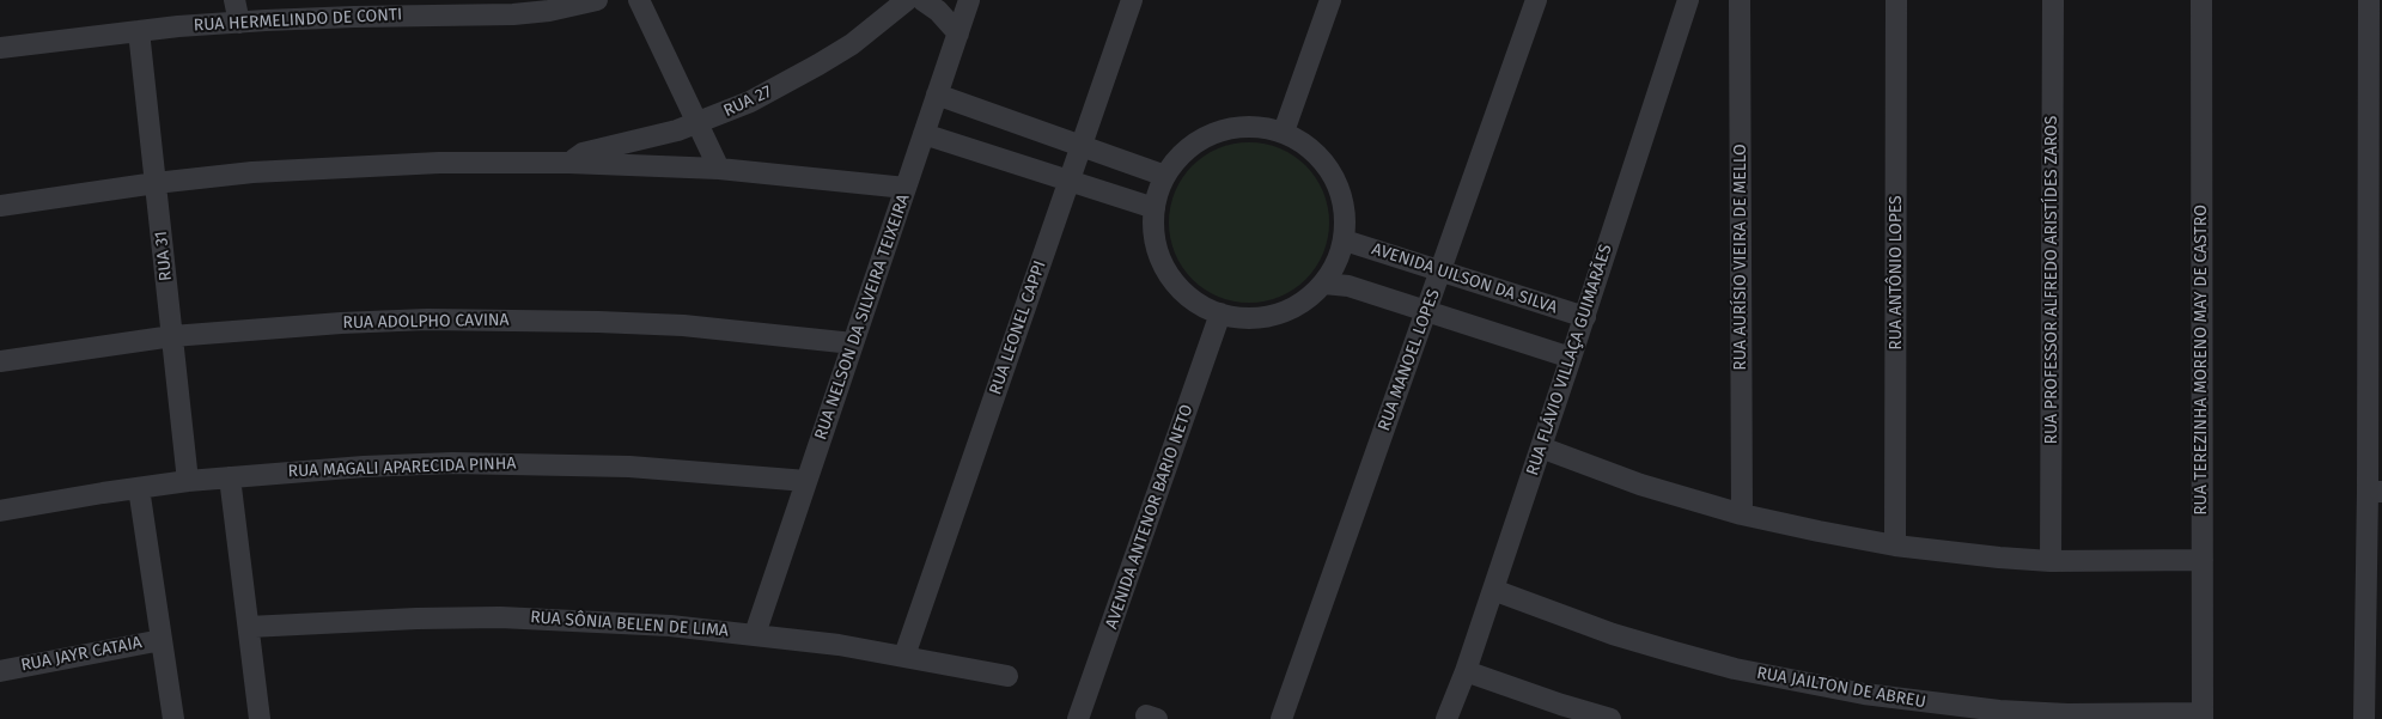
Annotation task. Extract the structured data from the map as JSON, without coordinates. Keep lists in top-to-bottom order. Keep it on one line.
{"streets":{"street":["RUA HERMELINDO DE CONTI","RUA 27","RUA 31","RUA AURÍSIO VIEIRA DE MELLO","RUA ANTÔNIO LOPES","AVENIDA UILSON DA SILVA","RUA PROFESSOR ALFREDO ARISTÍDES ZAROS","RUA NELSON DA SILVEIRA TEIXEIRA","RUA ADOLPHO CAVINA","RUA LEONEL CAPPI","RUA MANOEL LOPES","RUA FLÁVIO VILLAÇA GUIMARÃES","RUA TEREZINHA MORENO MAY DE CASTRO","RUA MAGALI APARECIDA PINHA","AVENIDA ANTENOR BARIO NETO","RUA SÔNIA BELEN DE LIMA","RUA JAYR CATAIA","RUA JAILTON DE ABREU"]},"crossings":[["RUA HERMELINDO DE CONTI","RUA 31"],["RUA 31","RUA ADOLPHO CAVINA"],["RUA 31","RUA MAGALI APARECIDA PINHA"],["AVENIDA UILSON DA SILVA","RUA MANOEL LOPES"],["AVENIDA UILSON DA SILVA","RUA FLÁVIO VILLAÇA GUIMARÃES"],["AVENIDA UILSON DA SILVA","AVENIDA ANTENOR BARIO NETO"],["RUA NELSON DA SILVEIRA TEIXEIRA","RUA ADOLPHO CAVINA"],["RUA NELSON DA SILVEIRA TEIXEIRA","RUA MAGALI APARECIDA PINHA"],["RUA NELSON DA SILVEIRA TEIXEIRA","RUA SÔNIA BELEN DE LIMA"],["RUA LEONEL CAPPI","RUA SÔNIA BELEN DE LIMA"],["RUA FLÁVIO VILLAÇA GUIMARÃES","RUA JAILTON DE ABREU"],["RUA TEREZINHA MORENO MAY DE CASTRO","RUA JAILTON DE ABREU"]]}
